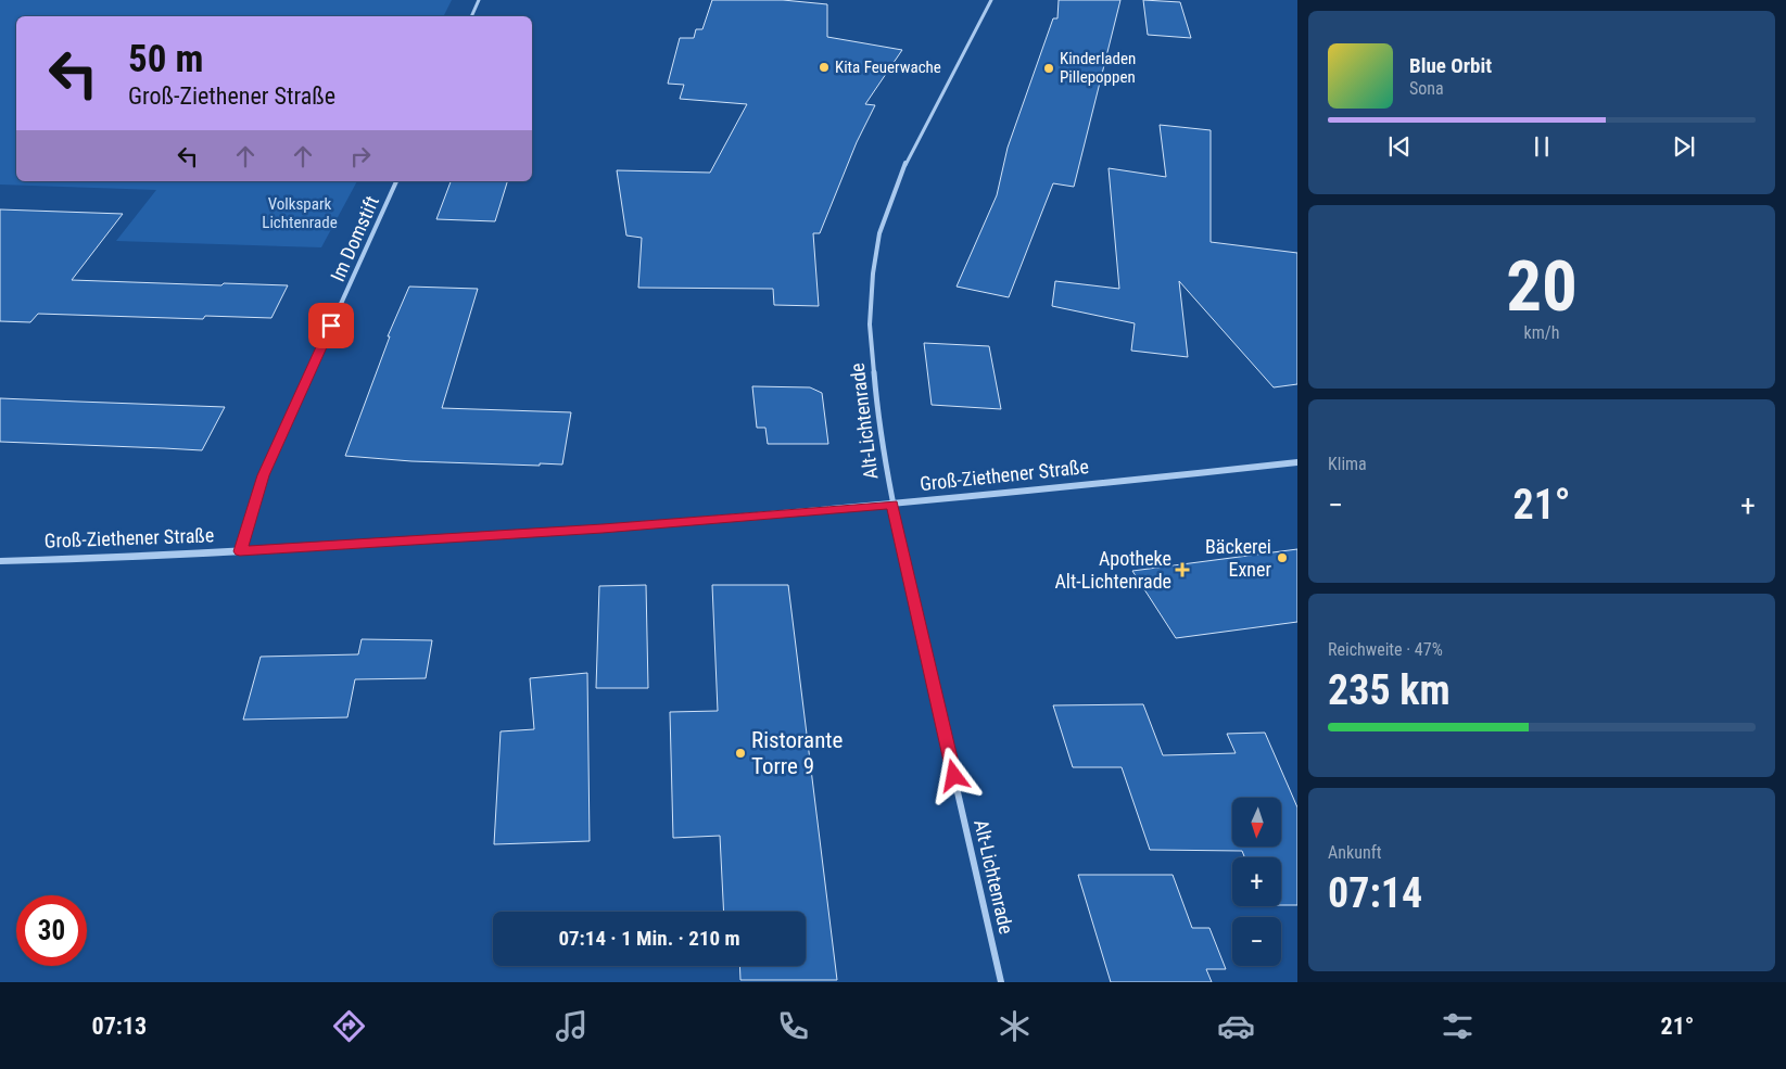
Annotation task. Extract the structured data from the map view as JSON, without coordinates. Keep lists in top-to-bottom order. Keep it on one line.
{"streets":{"street":["Im Domstift","Alt-Lichtenrade","Groß-Ziethener Straße"]},"crossings":[["Im Domstift","Groß-Ziethener Straße"],["Alt-Lichtenrade","Groß-Ziethener Straße"]],"parks":["Volkspark Lichtenrade"],"places":{"other":["Kita Feuerwache","Kinderladen Pillepoppen","Bäckerei Exner","Ristorante Torre 9"],"health":["Apotheke Alt-Lichtenrade"]},"north":"bottom","page":{"turn":["50 m","Groß-Ziethener Straße"],"song":["Blue Orbit","Sona"],"tile":[["20","km/h"],"Klima",["Reichweite · 47%","235 km"],["Ankunft","07:14"]],"heat":["−","21°","+"],"map_buttons":["+","−"],"limit":"30","trip":"07:14 · 1 Min. · 210 m","tabs":["07:13","21°"]}}
